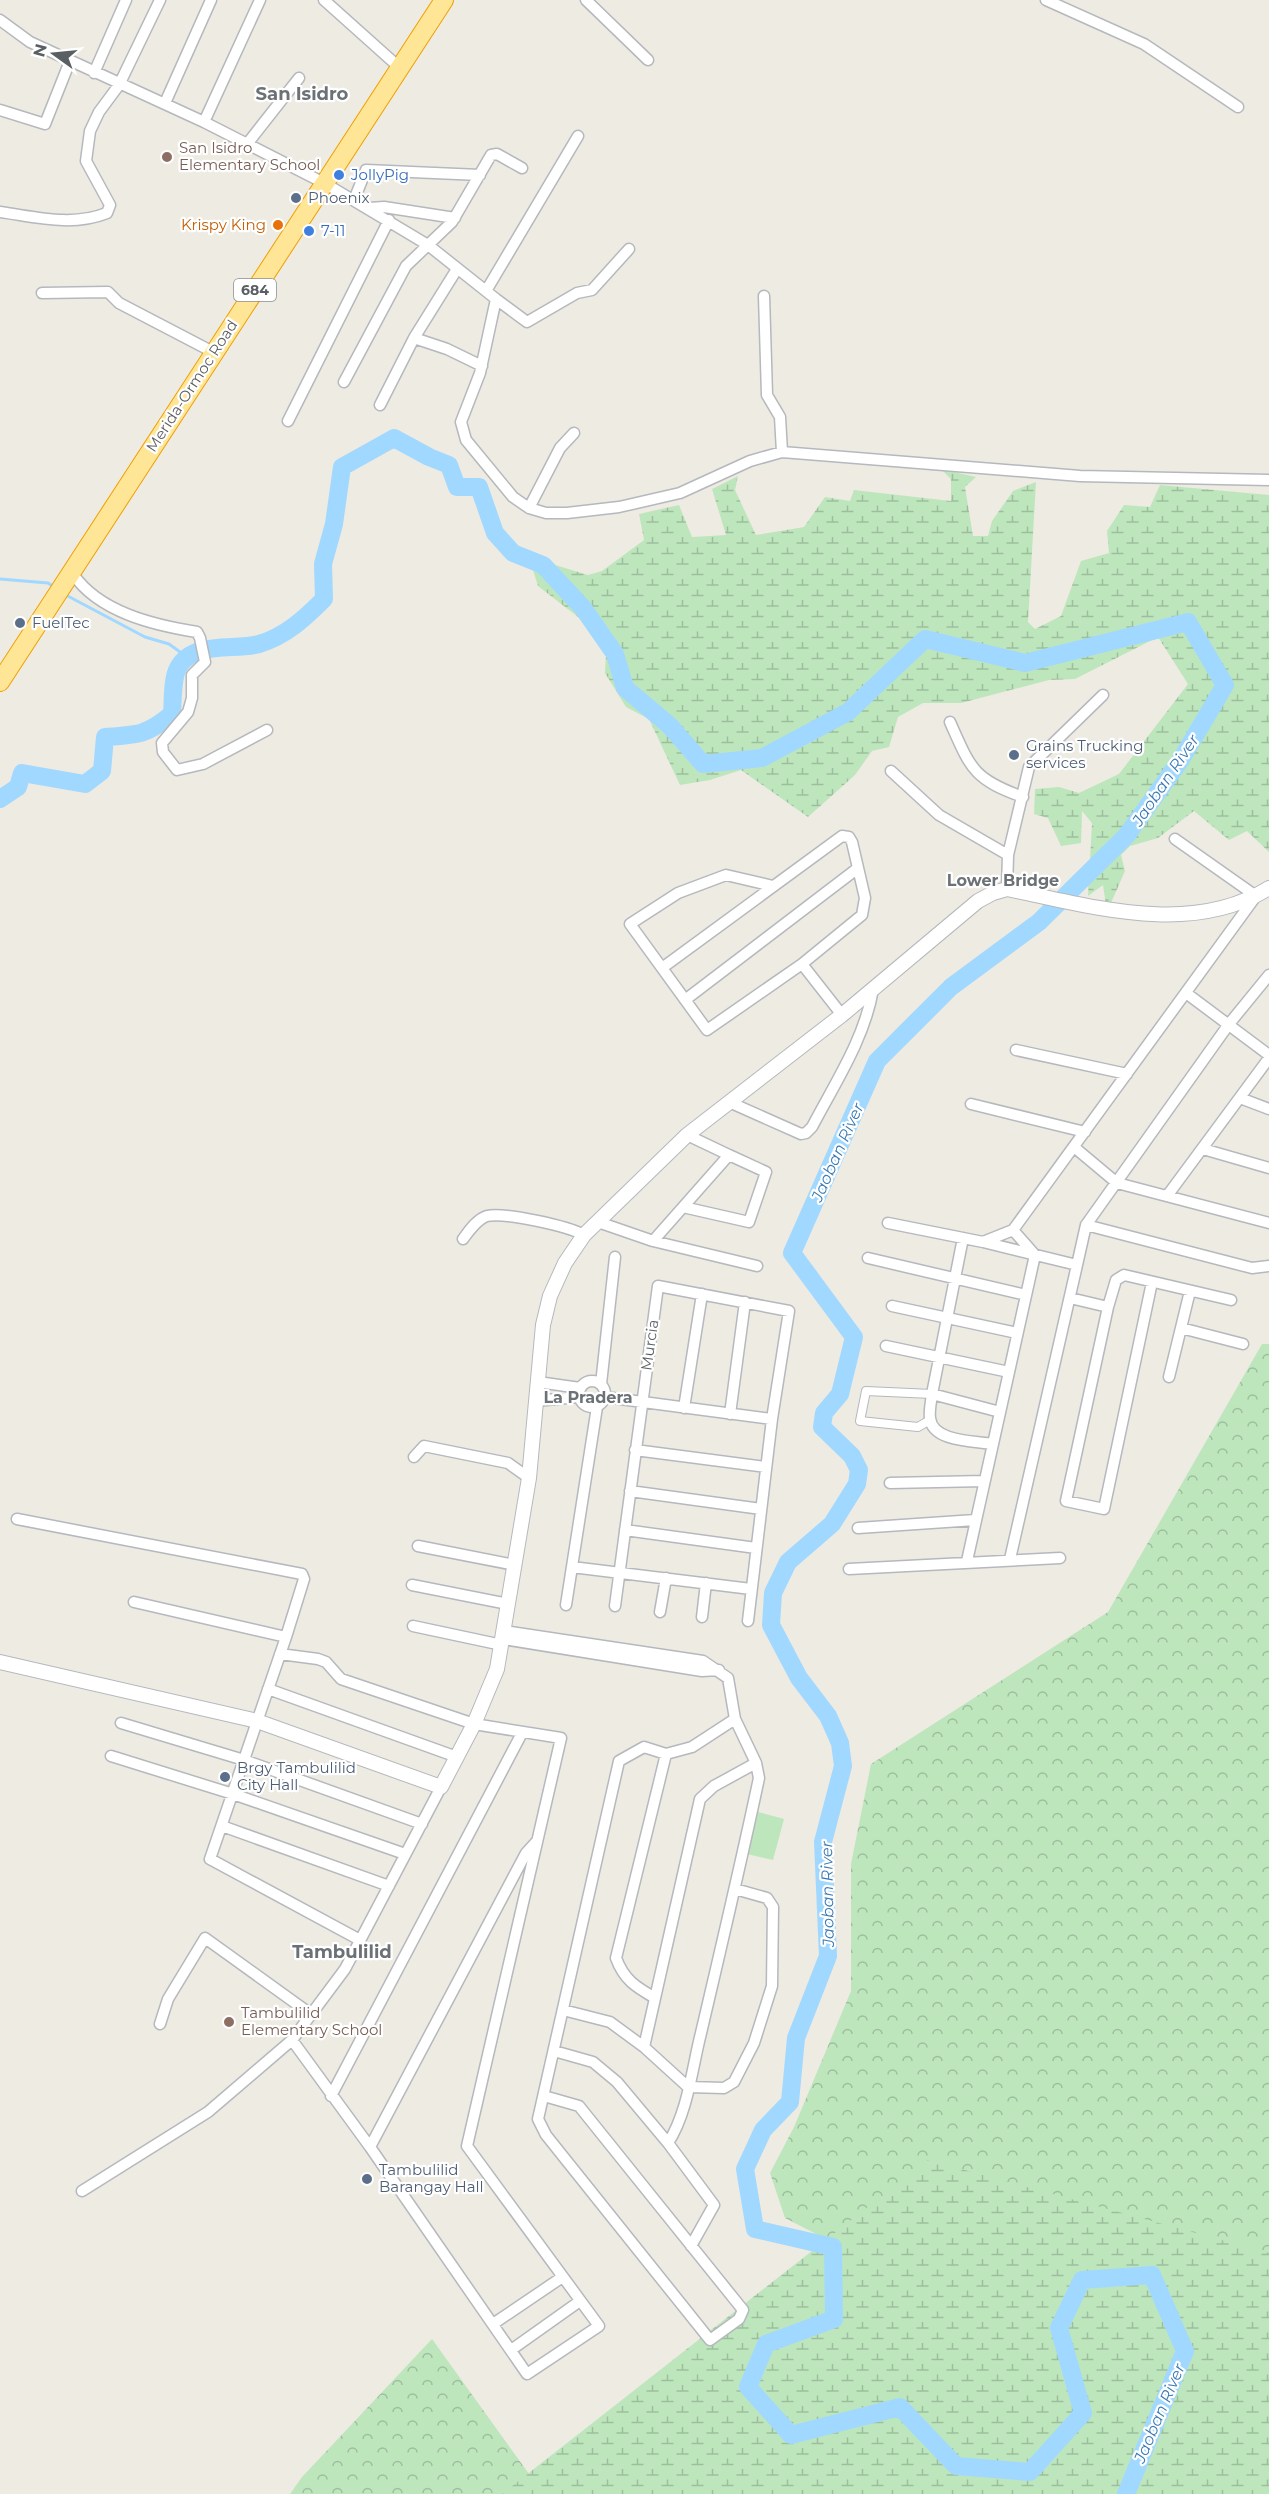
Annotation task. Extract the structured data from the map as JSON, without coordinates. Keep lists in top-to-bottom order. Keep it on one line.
{"streets":{"highway":["684","Merida-Ormoc Road"],"street":["Murcia"]},"districts":["San Isidro","Lower Bridge","La Pradera","Tambulilid"],"water":["Jaoban River"],"places":["San Isidro Elementary School","JollyPig","Phoenix","Krispy King","7-11","FuelTec","Grains Trucking services","Brgy Tambulilid City Hall","Tambulilid Elementary School","Tambulilid Barangay Hall"],"north":"left"}
